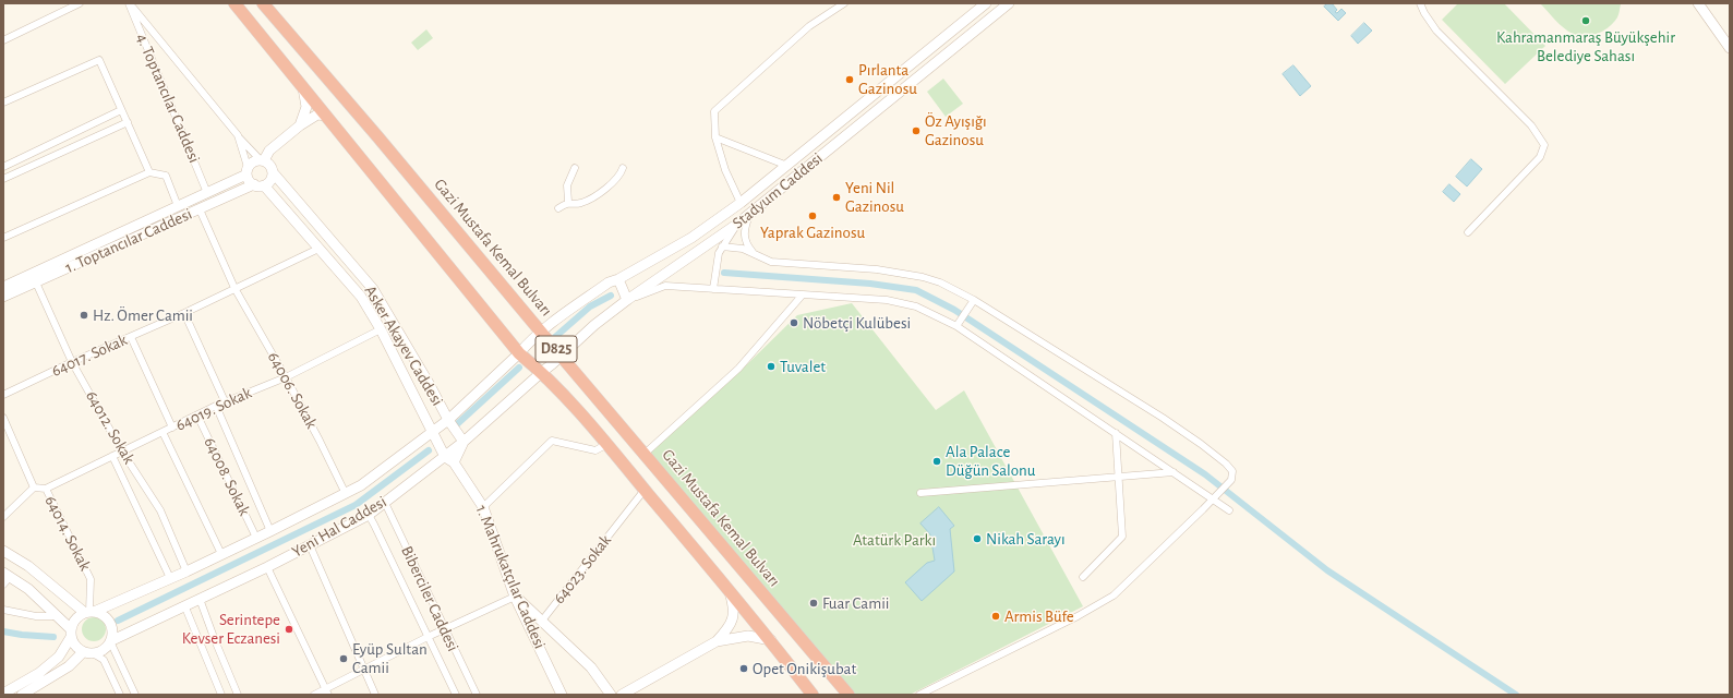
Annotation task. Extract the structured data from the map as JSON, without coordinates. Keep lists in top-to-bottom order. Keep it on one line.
{"streets":{"highway":["Gazi Mustafa Kemal Bulvarı","D825"],"street":["4. Toptancılar Caddesi","Stadyum Caddesi","1. Toptancılar Caddesi","Asker Akayev Caddesi","64017. Sokak","64006. Sokak","64019. Sokak","64012. Sokak","64008. Sokak","Yeni Hal Caddesi","64014. Sokak","64023. Sokak","1. Mahrukatçılar Caddesi","Biberciler Caddesi"]},"crossings":[["4. Toptancılar Caddesi","1. Toptancılar Caddesi"],["4. Toptancılar Caddesi","Asker Akayev Caddesi"],["Stadyum Caddesi","Gazi Mustafa Kemal Bulvarı"],["Stadyum Caddesi","D825"],["Stadyum Caddesi","Yeni Hal Caddesi"],["1. Toptancılar Caddesi","Asker Akayev Caddesi"],["1. Toptancılar Caddesi","64006. Sokak"],["1. Toptancılar Caddesi","64012. Sokak"],["Asker Akayev Caddesi","64017. Sokak"],["Asker Akayev Caddesi","64019. Sokak"],["Asker Akayev Caddesi","Yeni Hal Caddesi"],["Asker Akayev Caddesi","1. Mahrukatçılar Caddesi"],["D825","Yeni Hal Caddesi"],["D825","64023. Sokak"],["64017. Sokak","64006. Sokak"],["64017. Sokak","64012. Sokak"],["64006. Sokak","64019. Sokak"],["64006. Sokak","Yeni Hal Caddesi"],["64019. Sokak","64012. Sokak"],["64019. Sokak","64008. Sokak"],["64019. Sokak","64014. Sokak"],["64012. Sokak","Yeni Hal Caddesi"],["64008. Sokak","Yeni Hal Caddesi"],["Yeni Hal Caddesi","64014. Sokak"],["Yeni Hal Caddesi","1. Mahrukatçılar Caddesi"],["Yeni Hal Caddesi","Biberciler Caddesi"],["64023. Sokak","1. Mahrukatçılar Caddesi"]],"parks":["Atatürk Parkı"],"places":["Kahramanmaraş Büyükşehir Belediye Sahası","Pırlanta Gazinosu","Öz Ayışığı Gazinosu","Yeni Nil Gazinosu","Yaprak Gazinosu","Hz. Ömer Camii","Nöbetçi Kulübesi","Tuvalet","Ala Palace Düğün Salonu","Nikah Sarayı","Fuar Camii","Armis Büfe","Serintepe Kevser Eczanesi","Eyüp Sultan Camii","Opet Onikişubat"]}
